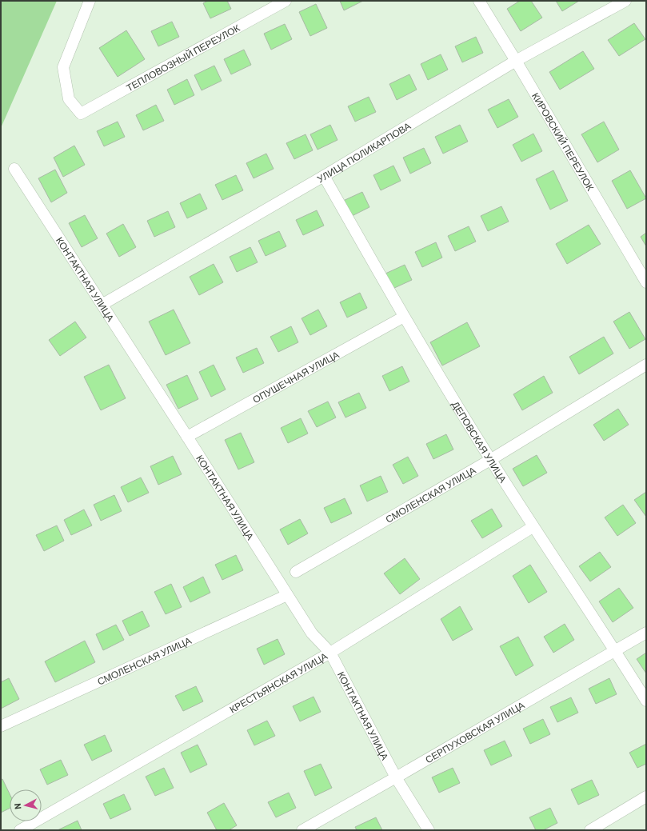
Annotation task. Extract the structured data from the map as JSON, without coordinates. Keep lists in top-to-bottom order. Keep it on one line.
{"streets":{"street":["ТЕПЛОВОЗНЫЙ ПЕРЕУЛОК","КИРОВСКИЙ ПЕРЕУЛОК","УЛИЦА ПОЛИКАРПОВА","КОНТАКТНАЯ УЛИЦА","ОПУШЕЧНАЯ УЛИЦА","ДЕПОВСКАЯ УЛИЦА","СМОЛЕНСКАЯ УЛИЦА","КРЕСТЬЯНСКАЯ УЛИЦА","СЕРПУХОВСКАЯ УЛИЦА"]},"crossings":[["КИРОВСКИЙ ПЕРЕУЛОК","УЛИЦА ПОЛИКАРПОВА"],["УЛИЦА ПОЛИКАРПОВА","КОНТАКТНАЯ УЛИЦА"],["УЛИЦА ПОЛИКАРПОВА","ДЕПОВСКАЯ УЛИЦА"],["КОНТАКТНАЯ УЛИЦА","ОПУШЕЧНАЯ УЛИЦА"],["КОНТАКТНАЯ УЛИЦА","СМОЛЕНСКАЯ УЛИЦА"],["КОНТАКТНАЯ УЛИЦА","КРЕСТЬЯНСКАЯ УЛИЦА"],["КОНТАКТНАЯ УЛИЦА","СЕРПУХОВСКАЯ УЛИЦА"],["ОПУШЕЧНАЯ УЛИЦА","ДЕПОВСКАЯ УЛИЦА"],["ДЕПОВСКАЯ УЛИЦА","СМОЛЕНСКАЯ УЛИЦА"],["ДЕПОВСКАЯ УЛИЦА","КРЕСТЬЯНСКАЯ УЛИЦА"],["ДЕПОВСКАЯ УЛИЦА","СЕРПУХОВСКАЯ УЛИЦА"]],"north":"left"}
